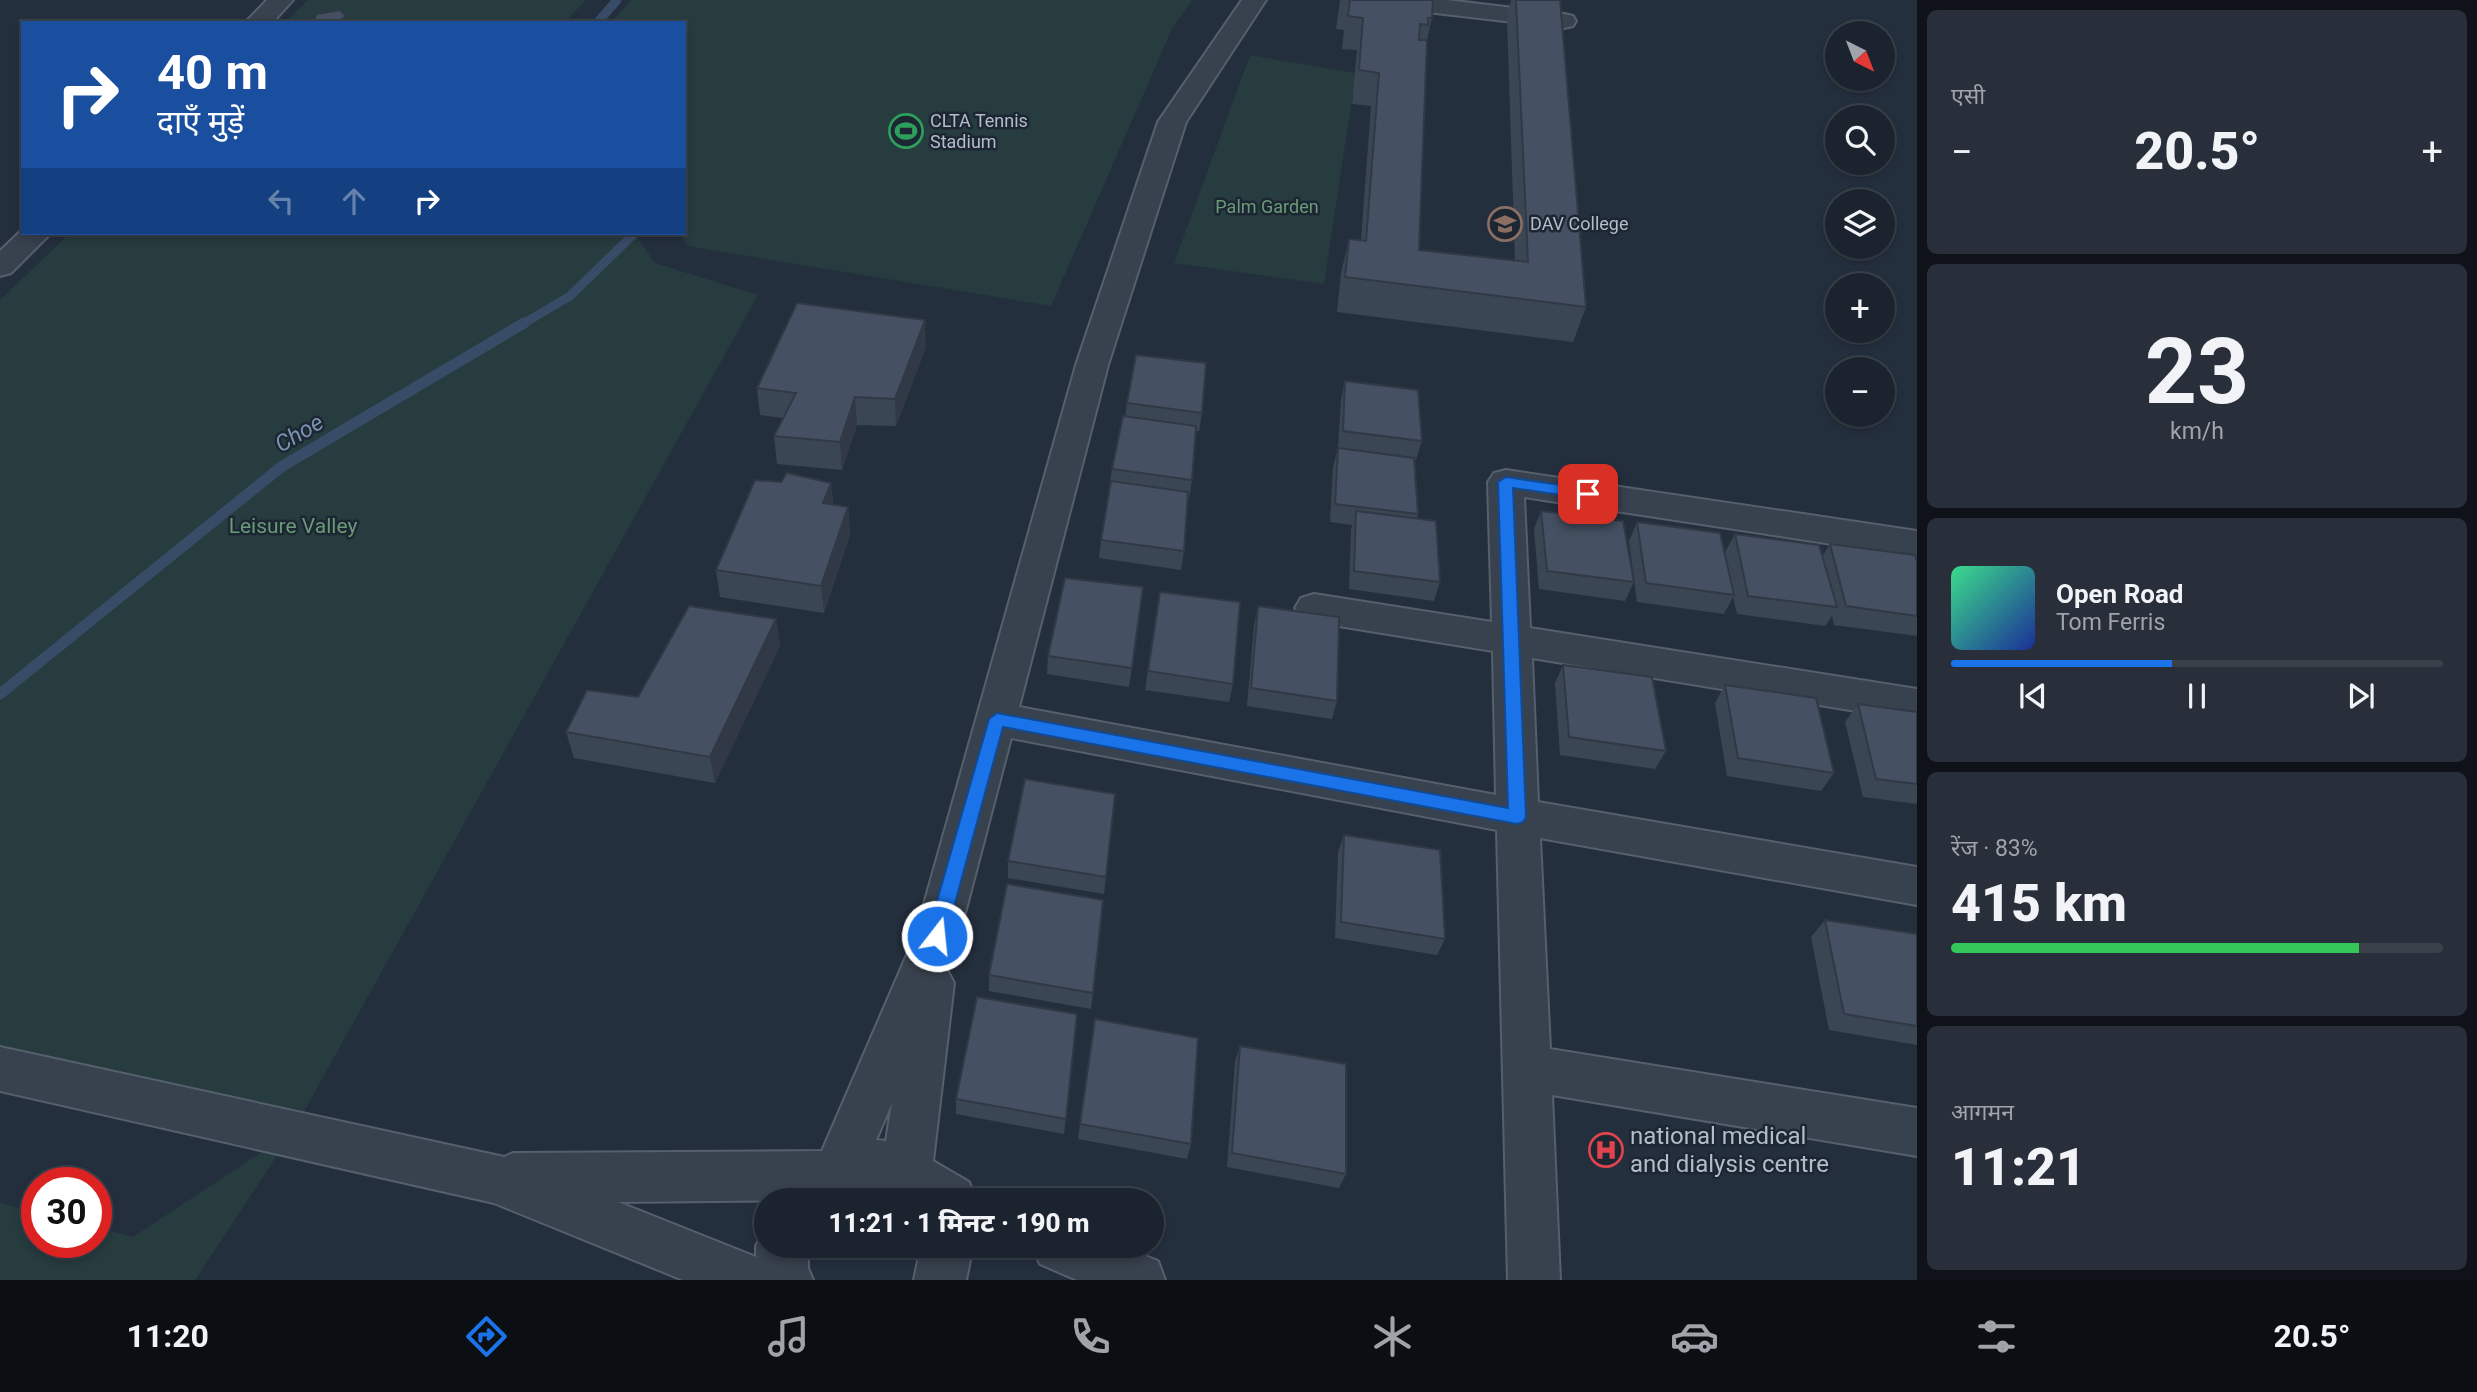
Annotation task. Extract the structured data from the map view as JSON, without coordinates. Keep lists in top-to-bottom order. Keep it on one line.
{"water":["Choe"],"parks":["Palm Garden","Leisure Valley"],"places":{"sports":["CLTA Tennis Stadium"],"school or university":["DAV College"],"hospital":["national medical and dialysis centre"]},"north":"bottom right","page":{"tile":["एसी",["23","km/h"],["रेंज · 83%","415 km"],["आगमन","11:21"]],"map_buttons":["+","−"],"turn":["40 m","दाएँ मुड़ें"],"heat":["−","20.5°","+"],"song":["Open Road","Tom Ferris"],"limit":"30","trip":"11:21 · 1 मिनट · 190 m","tabs":["11:20","20.5°"]}}
